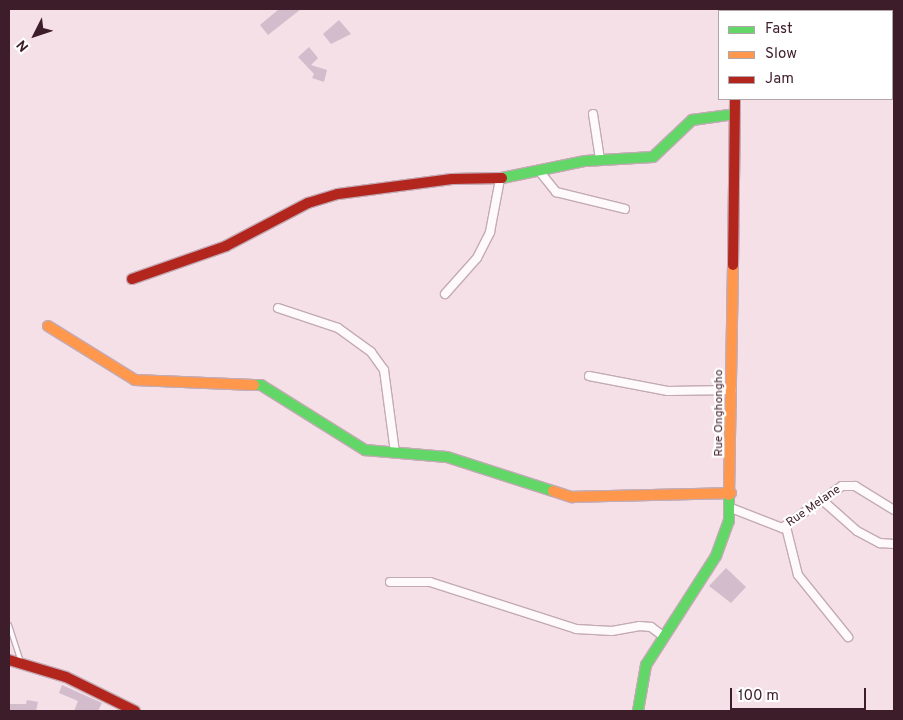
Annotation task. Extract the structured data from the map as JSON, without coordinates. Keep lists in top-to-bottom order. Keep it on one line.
{"streets":{"street":["Rue Onghongho","Rue Melane"]},"crossings":[["Rue Onghongho","Rue Melane"]],"legend":["Fast","Slow","Jam"],"scale_bar":"100 m","north":"bottom left"}
